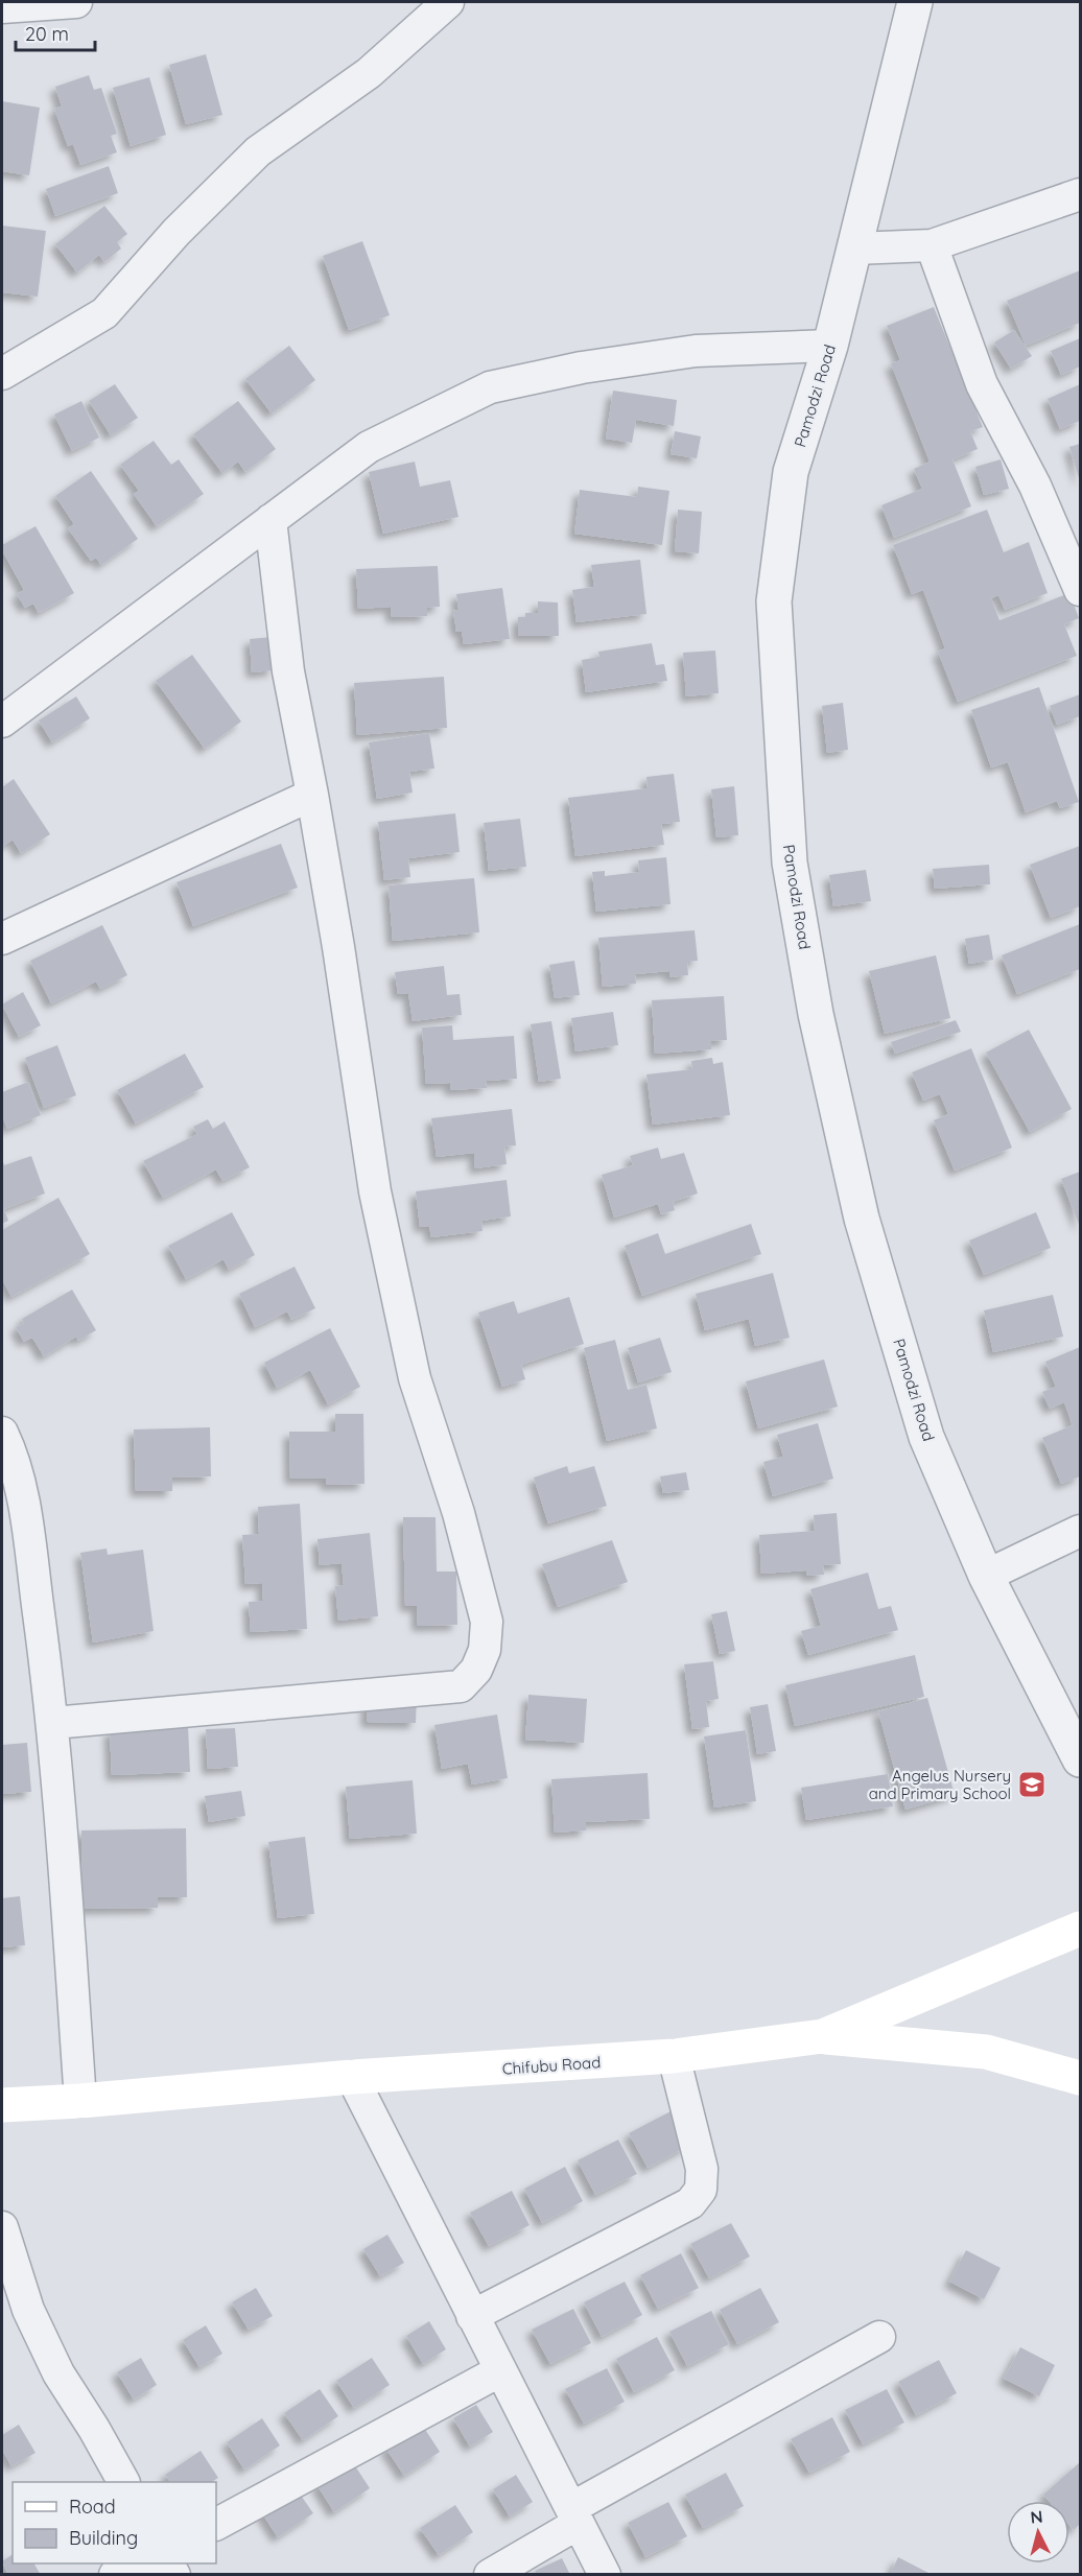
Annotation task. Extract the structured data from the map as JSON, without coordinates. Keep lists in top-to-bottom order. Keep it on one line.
{"streets":{"main road":["Chifubu Road"],"street":["Pamodzi Road"]},"places":{"school or university":["Angelus Nursery and Primary School"]},"legend":["Road","Building"],"scale_bar":"20 m","north":"top"}
